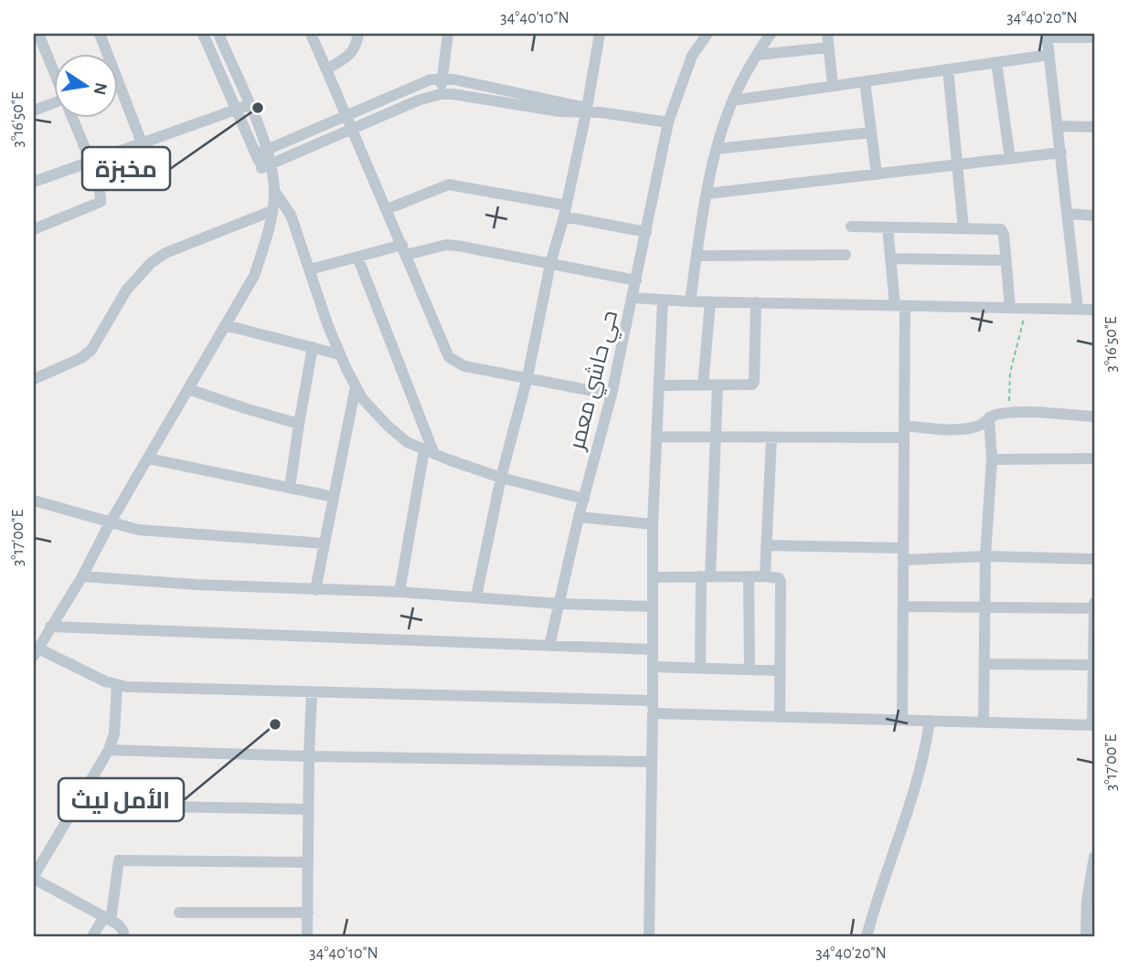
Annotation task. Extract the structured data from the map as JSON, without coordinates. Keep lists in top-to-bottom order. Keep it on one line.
{"streets":{"street":["حي حاشي معمر"]},"places":["مخبزة","الأمل ليث"],"north":"right","coordinates":["34°40'10\"N","34°40'20\"N","3°16'50\"E","3°17'00\"E"]}
